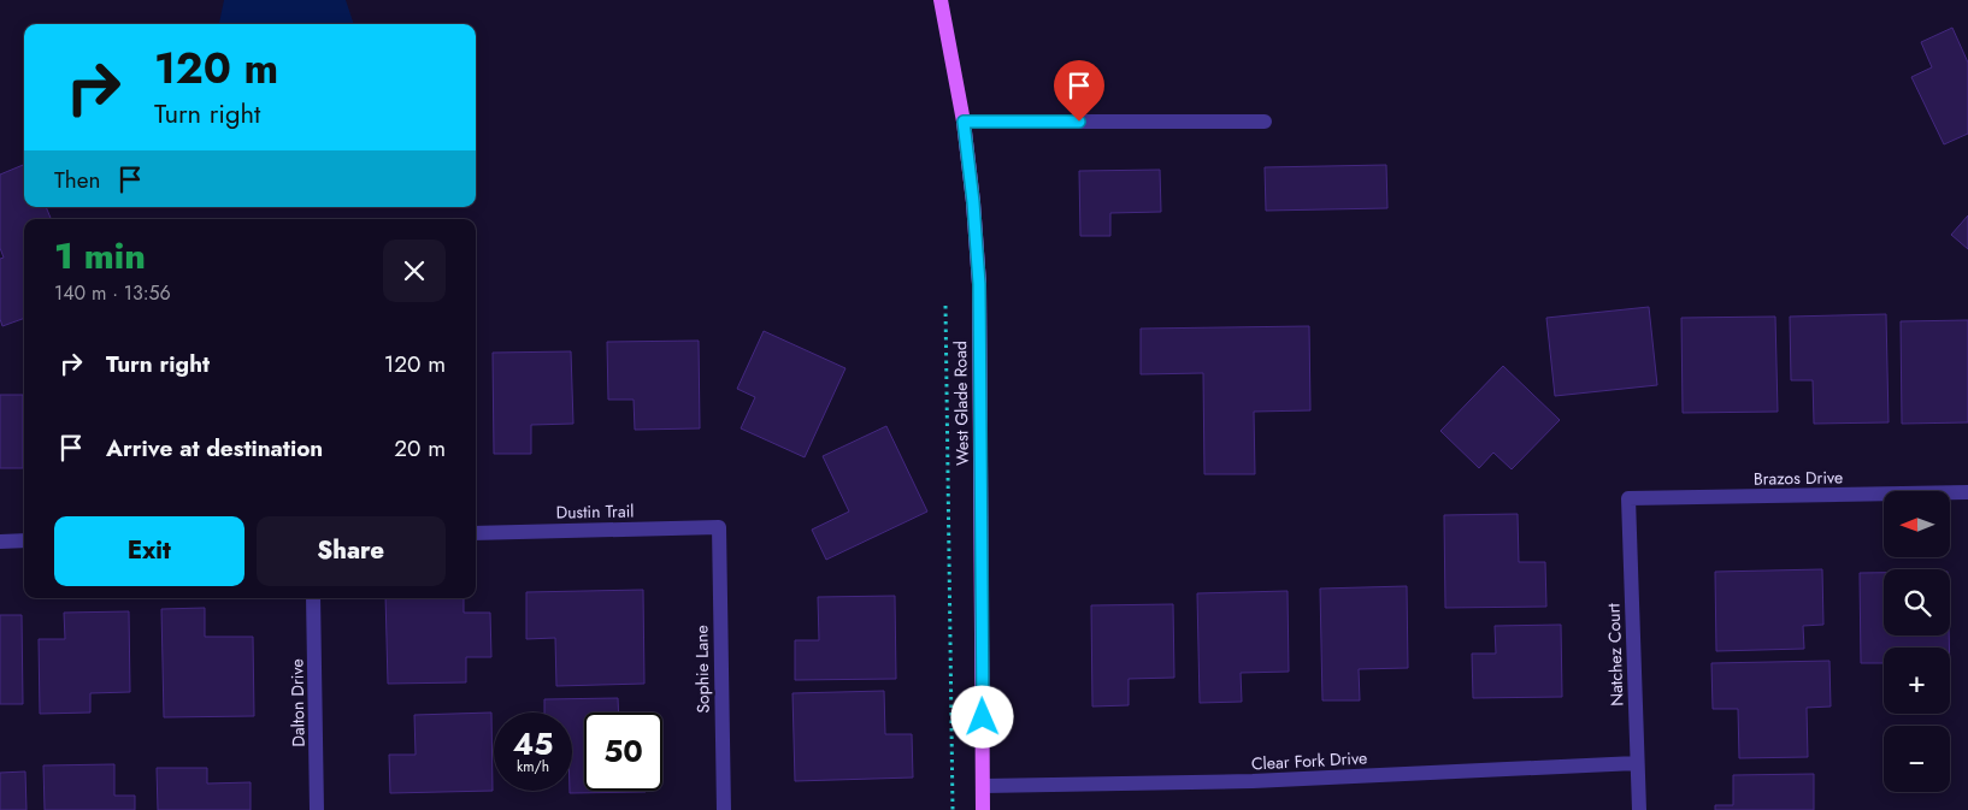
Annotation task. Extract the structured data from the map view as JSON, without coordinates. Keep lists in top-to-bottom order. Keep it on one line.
{"streets":{"main road":["West Glade Road"],"street":["Brazos Drive","Dustin Trail","Natchez Court","Sophie Lane","Dalton Drive","Clear Fork Drive"]},"crossings":[["West Glade Road","Clear Fork Drive"],["Brazos Drive","Natchez Court"],["Dustin Trail","Sophie Lane"],["Natchez Court","Clear Fork Drive"]],"north":"left","page":{"turn":["120 m","Turn right"],"then":"Then","heading":["1 min","140 m · 13:56"],"list":[{"name":"Turn right","value":"120 m"},{"name":"Arrive at destination","value":"20 m"}],"map_buttons":["+","−"],"buttons":["Exit","Share"],"speed":"45 km/h","limit":"50"}}
